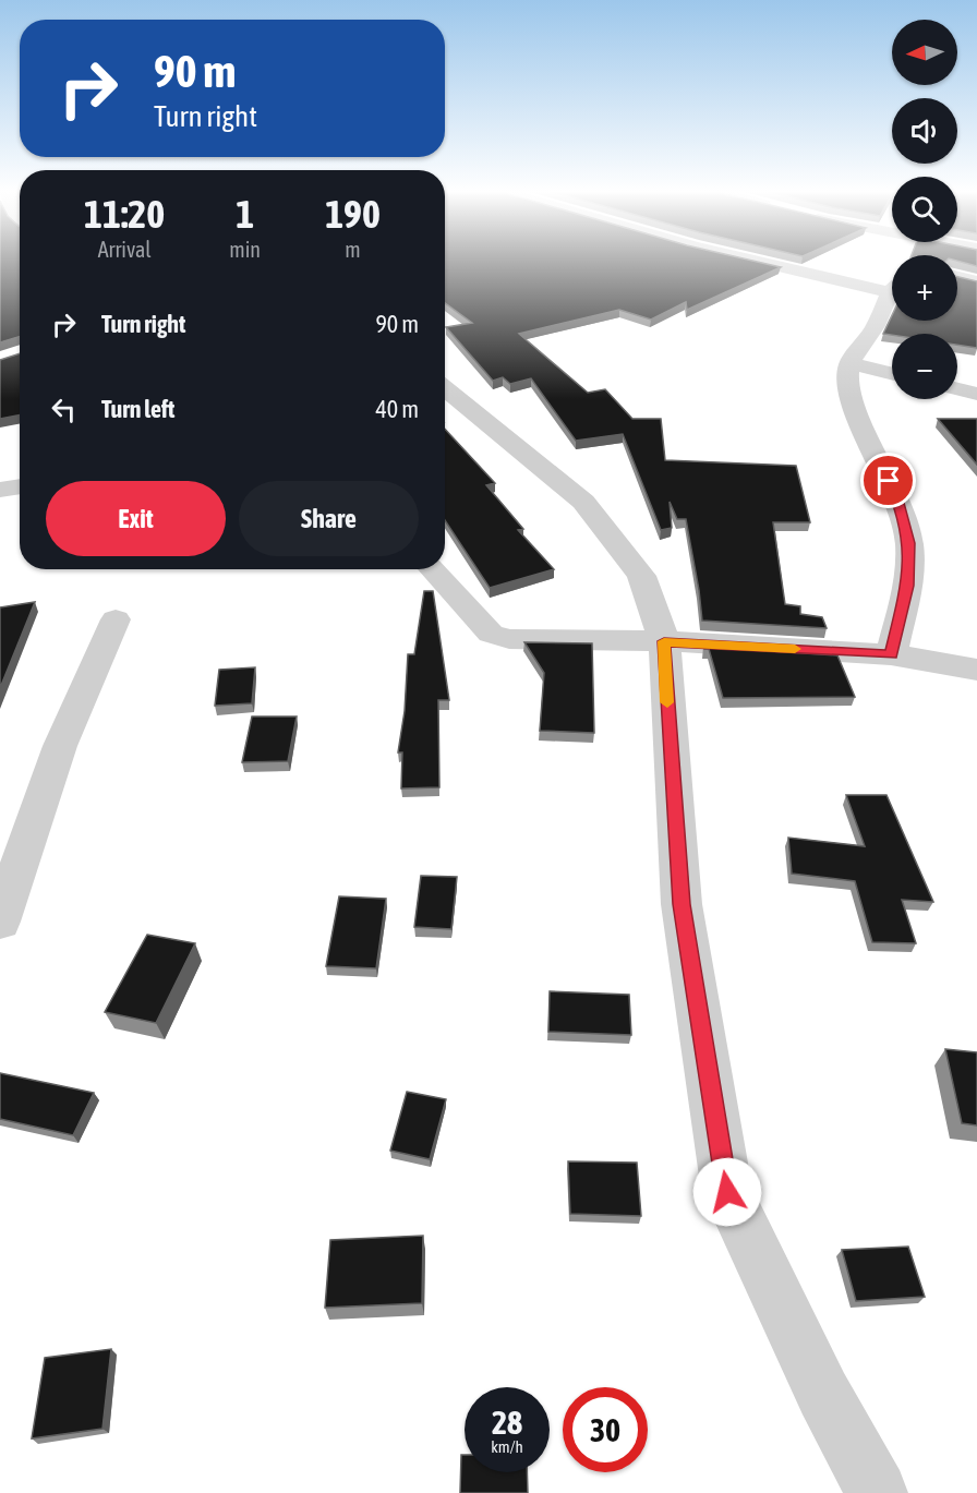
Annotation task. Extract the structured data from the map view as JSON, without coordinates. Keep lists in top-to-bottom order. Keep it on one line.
{"north":"left","page":{"map_buttons":["+","−"],"turn":["90 m","Turn right"],"eta":["11:20","Arrival","1","min","190","m"],"list":[{"name":"Turn right","value":"90 m"},{"name":"Turn left","value":"40 m"}],"buttons":["Exit","Share"],"speed":"28 km/h","limit":"30"}}
